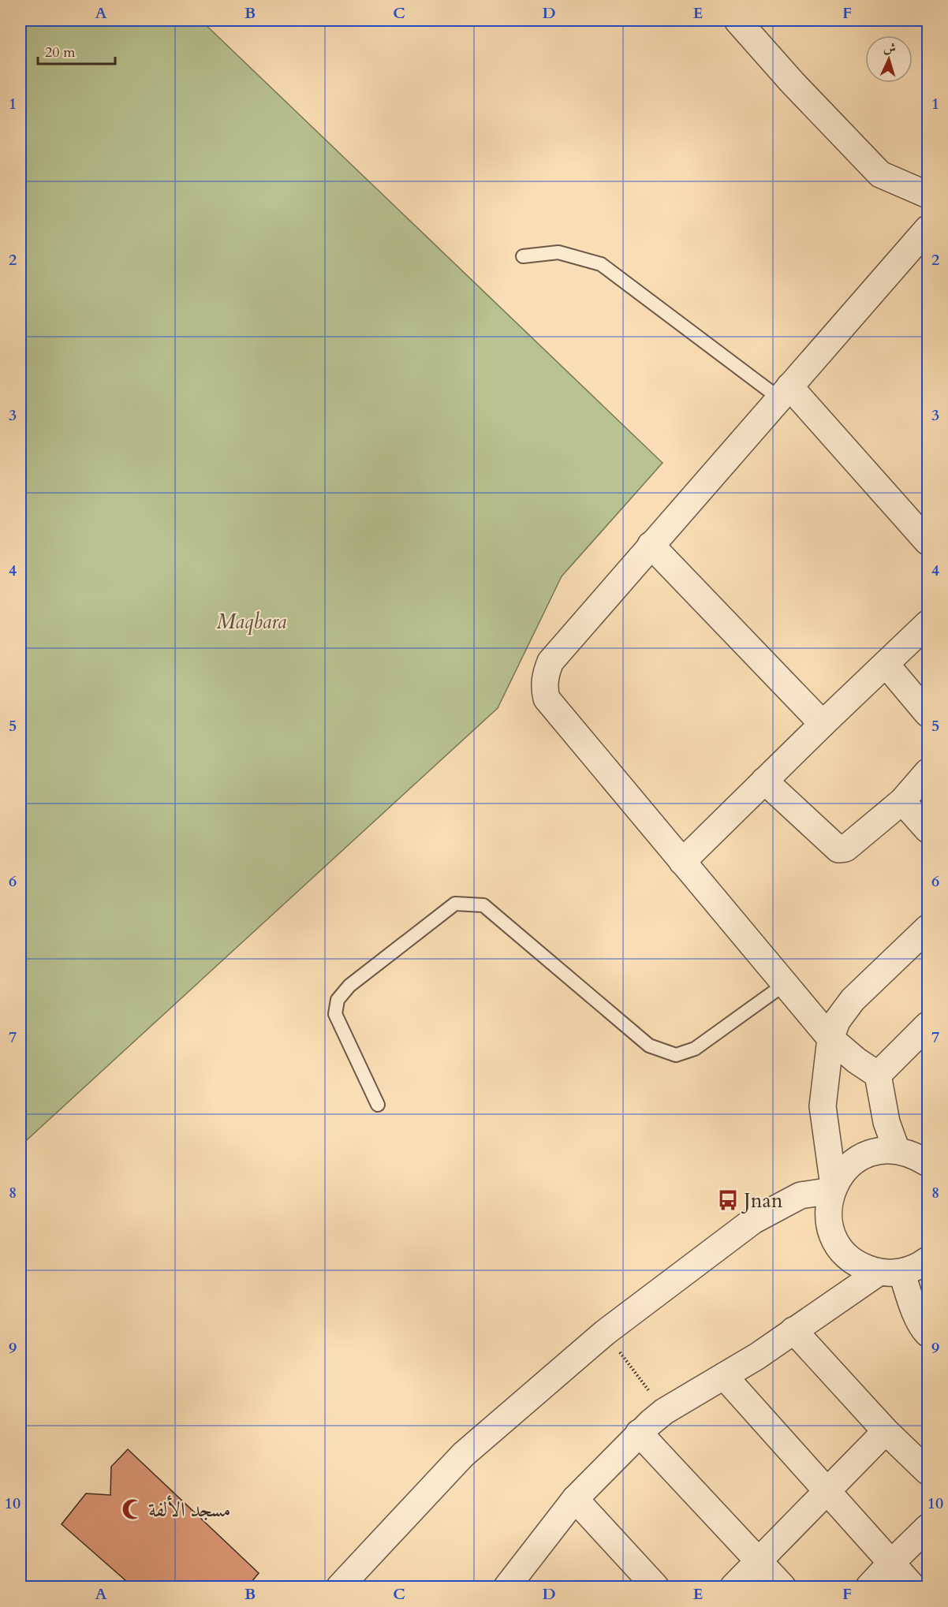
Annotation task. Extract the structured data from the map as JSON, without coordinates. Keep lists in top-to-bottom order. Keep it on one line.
{"parks":["Maqbara"],"places":{"bus stop":["Jnan"],"mosque":["مسجد الألفة"]},"scale_bar":"20 m","north":"top","grid":{"columns":["A","B","C","D","E","F"],"rows":["1","2","3","4","5","6","7","8","9","10"]}}
